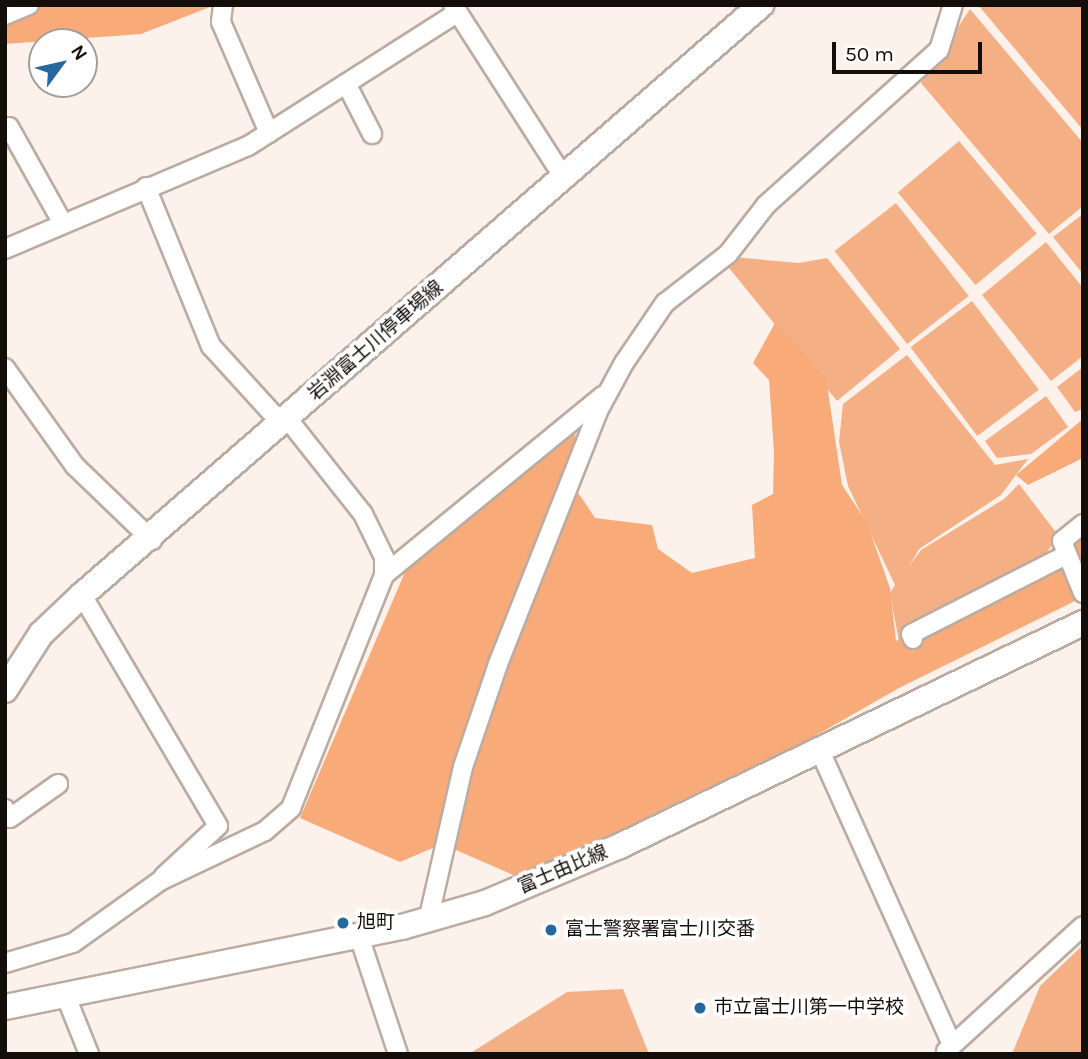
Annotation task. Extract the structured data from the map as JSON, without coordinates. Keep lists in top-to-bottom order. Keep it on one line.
{"streets":{"main road":["岩淵富士川停車場線","富士由比線"]},"places":["旭町","富士警察署富士川交番","市立富士川第一中学校"],"scale_bar":"50 m","north":"top right"}
